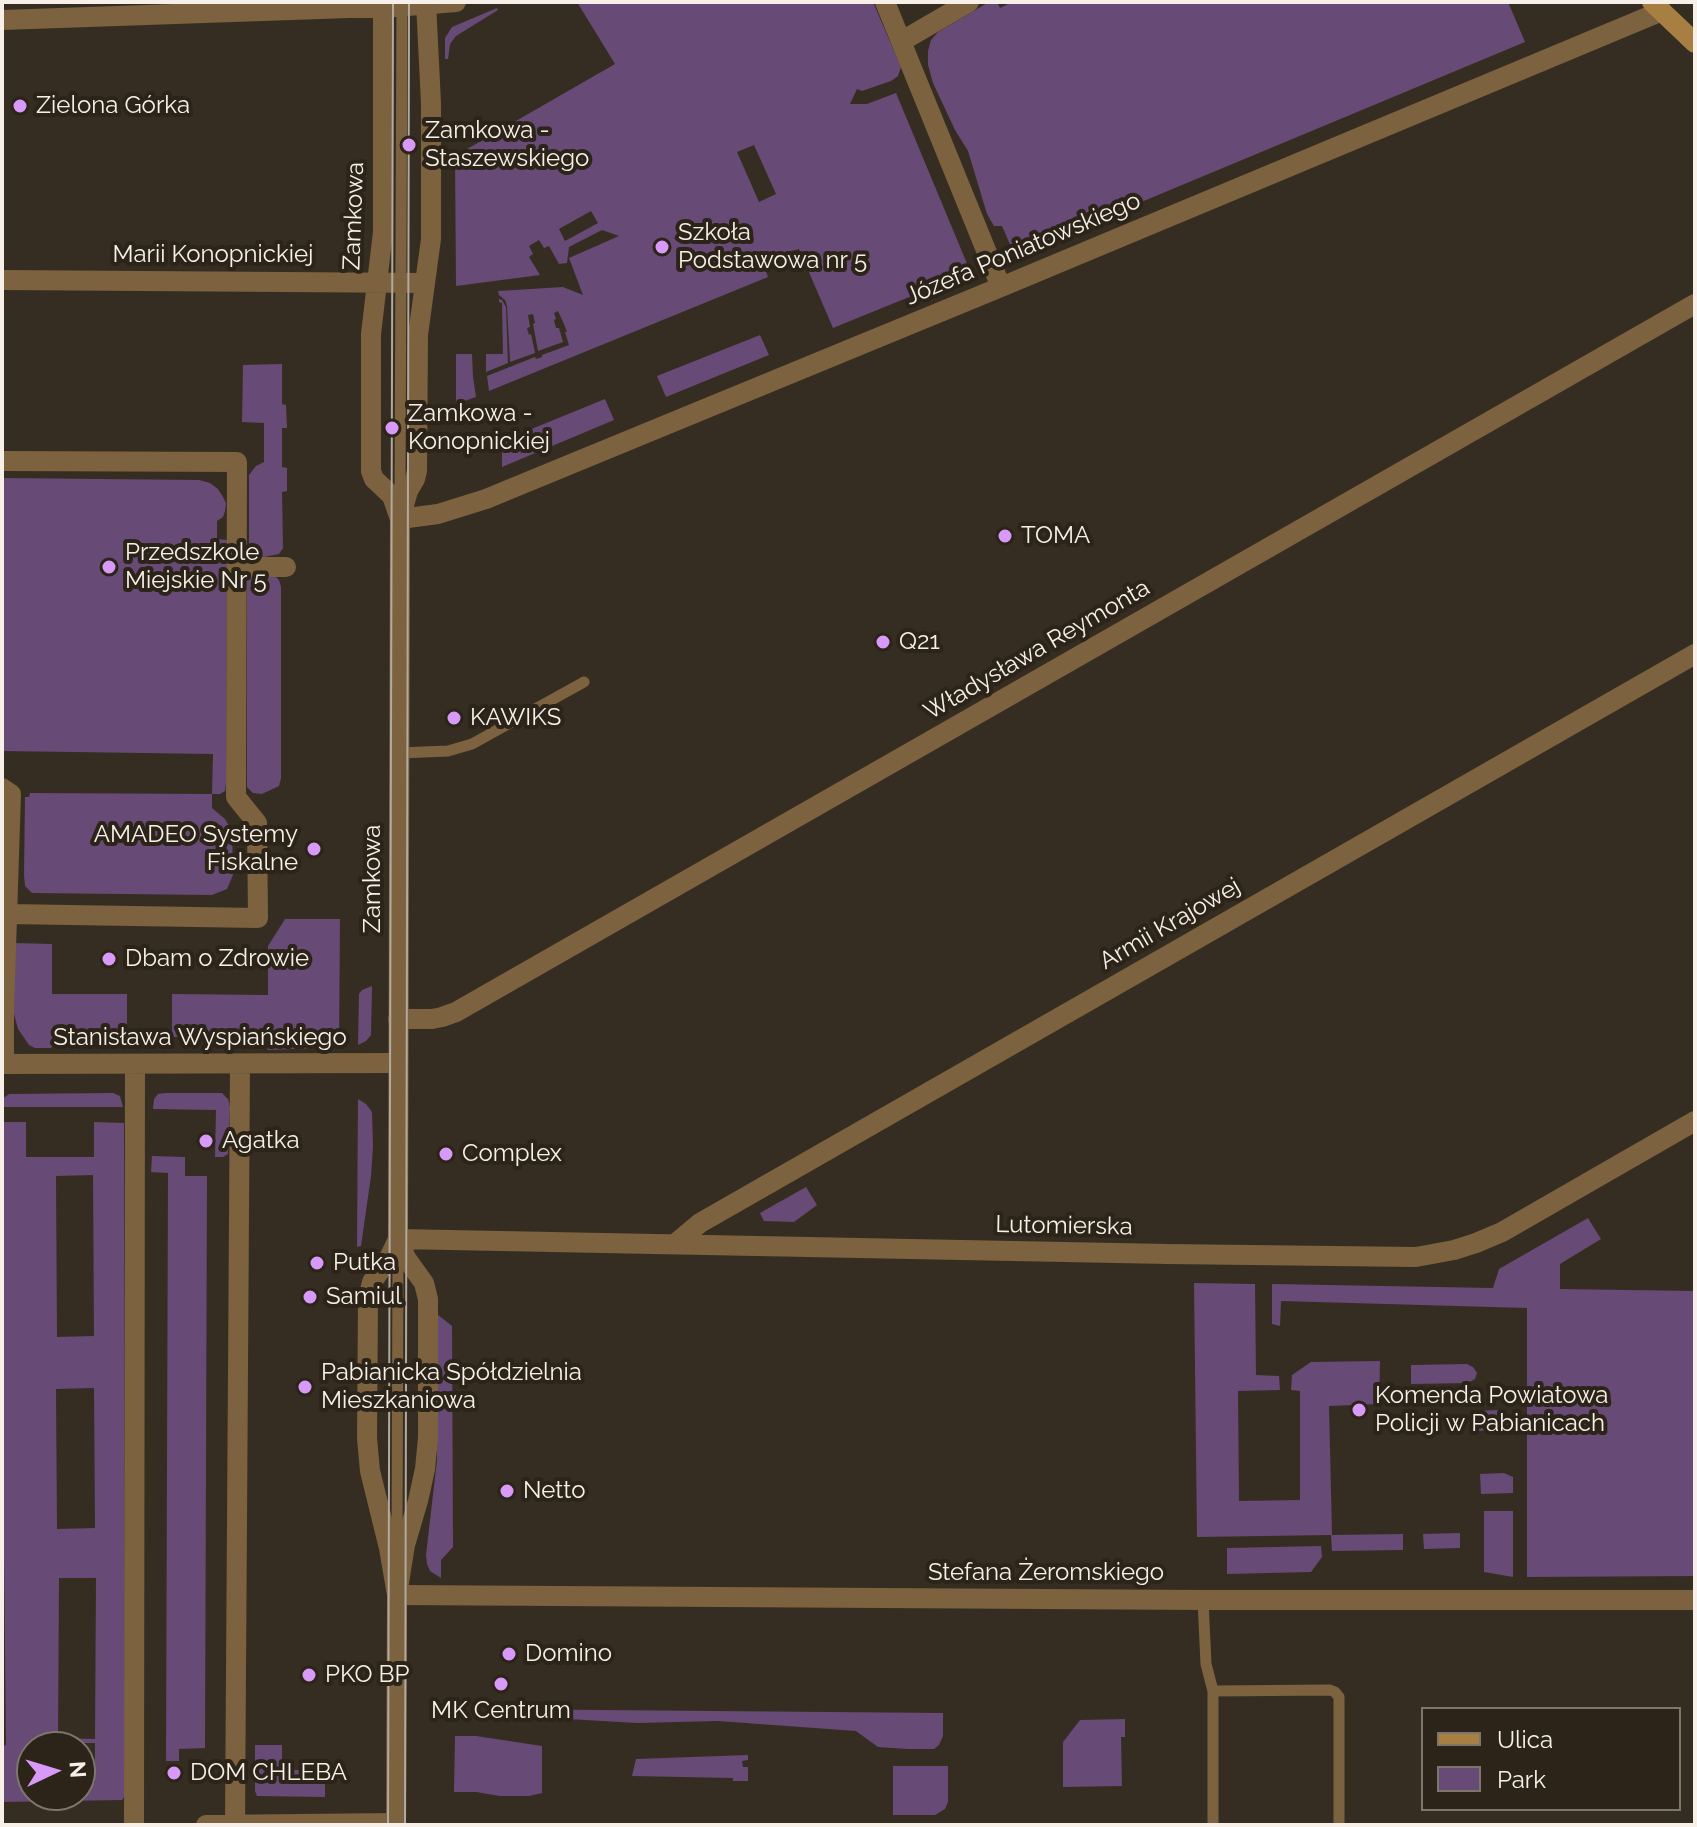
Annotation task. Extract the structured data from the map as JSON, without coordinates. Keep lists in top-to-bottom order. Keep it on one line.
{"streets":{"street":["Zamkowa","Józefa Poniatowskiego","Marii Konopnickiej","Władysława Reymonta","Armii Krajowej","Stanisława Wyspiańskiego","Lutomierska","Stefana Żeromskiego"]},"crossings":[["Zamkowa","Józefa Poniatowskiego"],["Zamkowa","Marii Konopnickiej"],["Zamkowa","Władysława Reymonta"],["Zamkowa","Stanisława Wyspiańskiego"],["Zamkowa","Lutomierska"],["Zamkowa","Stefana Żeromskiego"],["Armii Krajowej","Lutomierska"]],"places":["Zielona Górka","Zamkowa - Staszewskiego","Szkoła Podstawowa nr 5","Zamkowa - Konopnickiej","TOMA","Przedszkole Miejskie Nr 5","Q21","KAWIKS","AMADEO Systemy Fiskalne","Dbam o Zdrowie","Agatka","Complex","Putka","Samiul","Pabianicka Spółdzielnia Mieszkaniowa","Komenda Powiatowa Policji w Pabianicach","Netto","Domino","PKO BP","MK Centrum","DOM CHLEBA"],"legend":["Ulica","Park"],"north":"right"}
